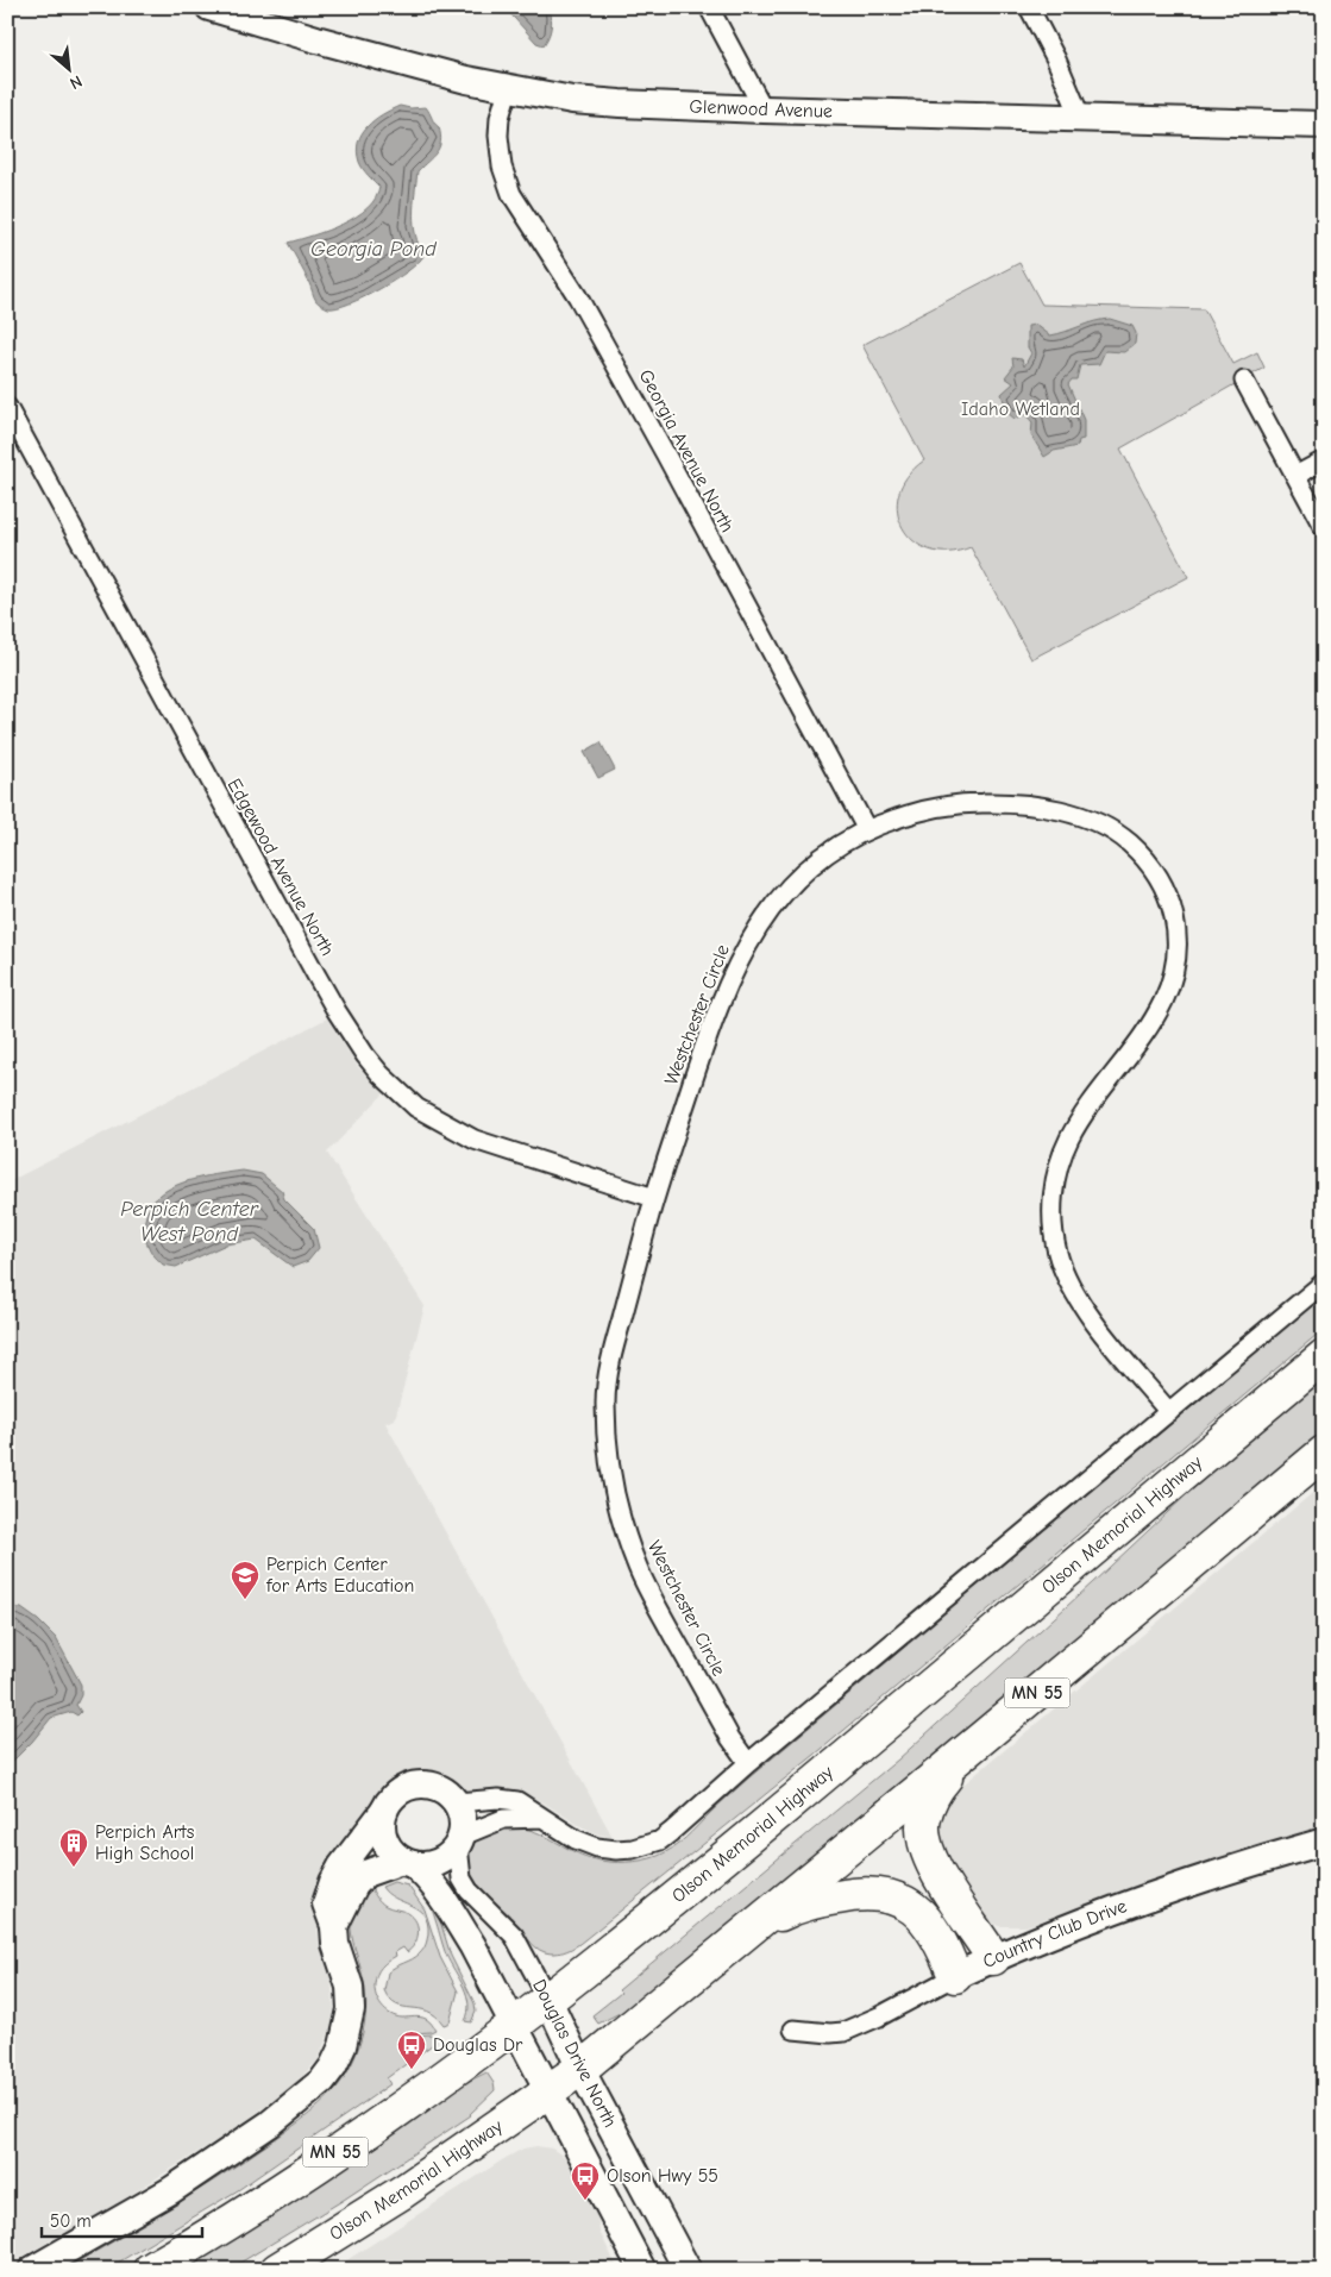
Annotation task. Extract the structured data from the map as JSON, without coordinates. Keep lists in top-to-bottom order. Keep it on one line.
{"streets":{"highway":["Olson Memorial Highway","MN 55"],"street":["Glenwood Avenue","Georgia Avenue North","Edgewood Avenue North","Westchester Circle","Country Club Drive","Douglas Drive North"]},"crossings":[["Glenwood Avenue","Georgia Avenue North"],["Georgia Avenue North","Westchester Circle"],["Edgewood Avenue North","Westchester Circle"],["Olson Memorial Highway","Douglas Drive North"]],"water":["Georgia Pond","Perpich Center West Pond"],"parks":["Idaho Wetland"],"places":{"school or university":["Perpich Center for Arts Education"],"building":["Perpich Arts High School"],"bus stop":["Douglas Dr","Olson Hwy 55"]},"scale_bar":"50 m","north":"bottom right"}
